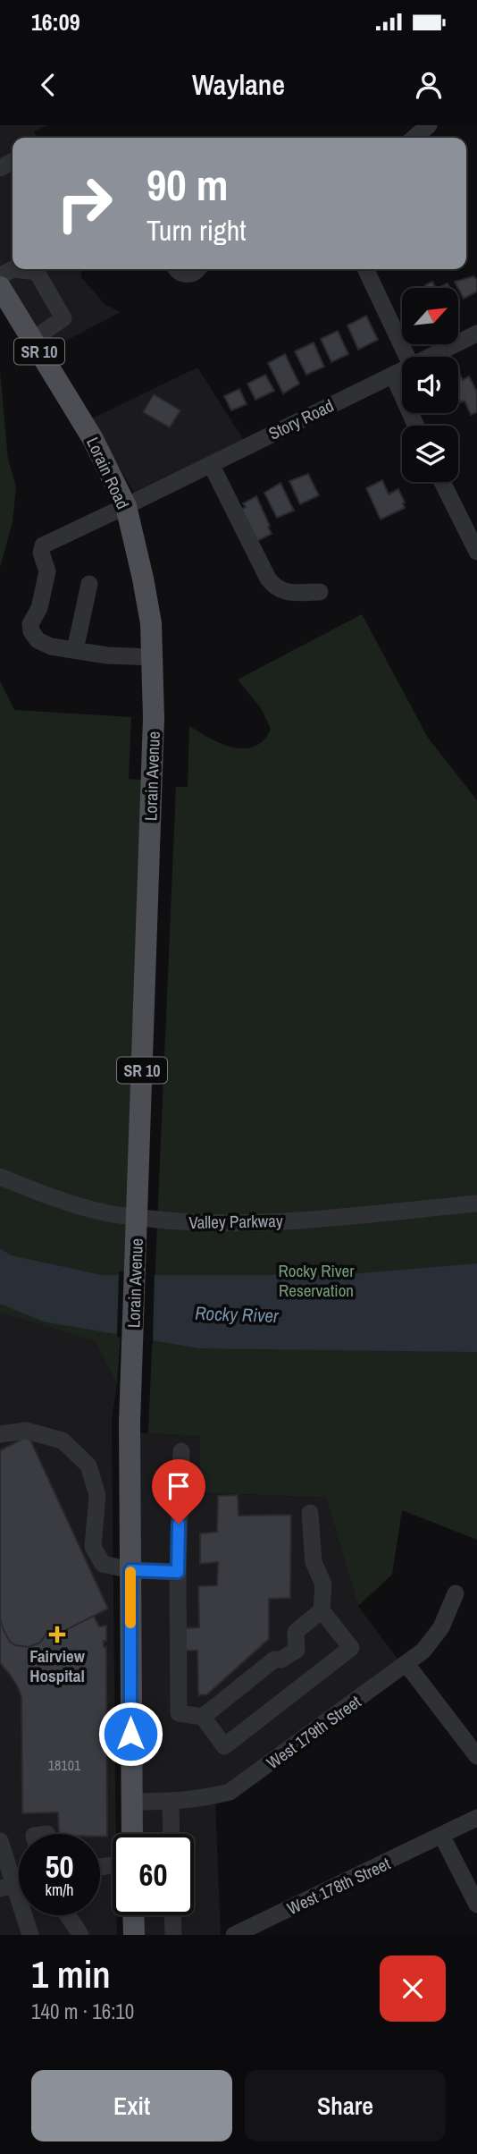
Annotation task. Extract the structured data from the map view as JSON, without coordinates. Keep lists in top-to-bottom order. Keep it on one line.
{"streets":{"main road":["SR 10","Lorain Road","Lorain Avenue"],"street":["Story Road","Valley Parkway","West 179th Street","West 178th Street"]},"crossings":[["Story Road","Lorain Road"],["Lorain Road","Lorain Avenue"],["Lorain Avenue","West 179th Street"]],"water":["Rocky River"],"parks":["Rocky River Reservation"],"places":{"health":["Fairview Hospital"]},"house_numbers":["18101"],"north":"top right","page":{"status":"16:09","header":"Waylane","turn":["90 m","Turn right"],"speed":"50 km/h","limit":"60","heading":["1 min","140 m · 16:10"],"buttons":["Exit","Share"]}}
